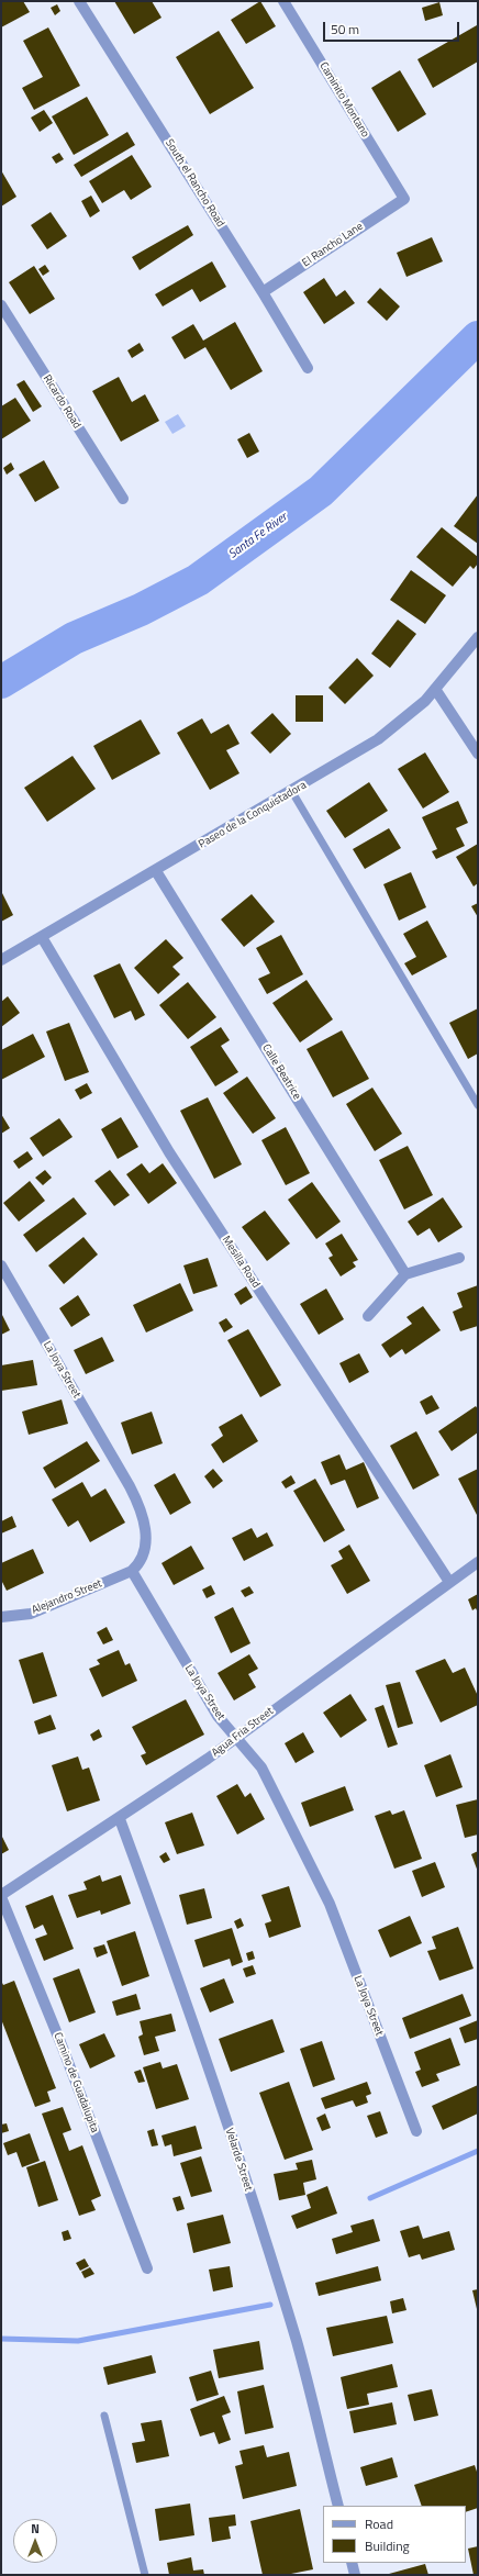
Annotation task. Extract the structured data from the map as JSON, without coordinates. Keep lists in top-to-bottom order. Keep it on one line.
{"streets":{"street":["Caminito Montano","South el Rancho Road","El Rancho Lane","Ricardo Road","Paseo de la Conquistadora","Calle Beatrice","Mesilla Road","La Joya Street","Alejandro Street","Agua Fria Street","Camino de Guadalupita","Velarde Street"]},"crossings":[["Caminito Montano","El Rancho Lane"],["South el Rancho Road","El Rancho Lane"],["Paseo de la Conquistadora","Calle Beatrice"],["Paseo de la Conquistadora","Mesilla Road"],["Mesilla Road","Agua Fria Street"],["La Joya Street","Alejandro Street"],["La Joya Street","Agua Fria Street"],["Agua Fria Street","Camino de Guadalupita"],["Agua Fria Street","Velarde Street"]],"water":["Santa Fe River"],"legend":["Road","Building"],"scale_bar":"50 m","north":"top"}
